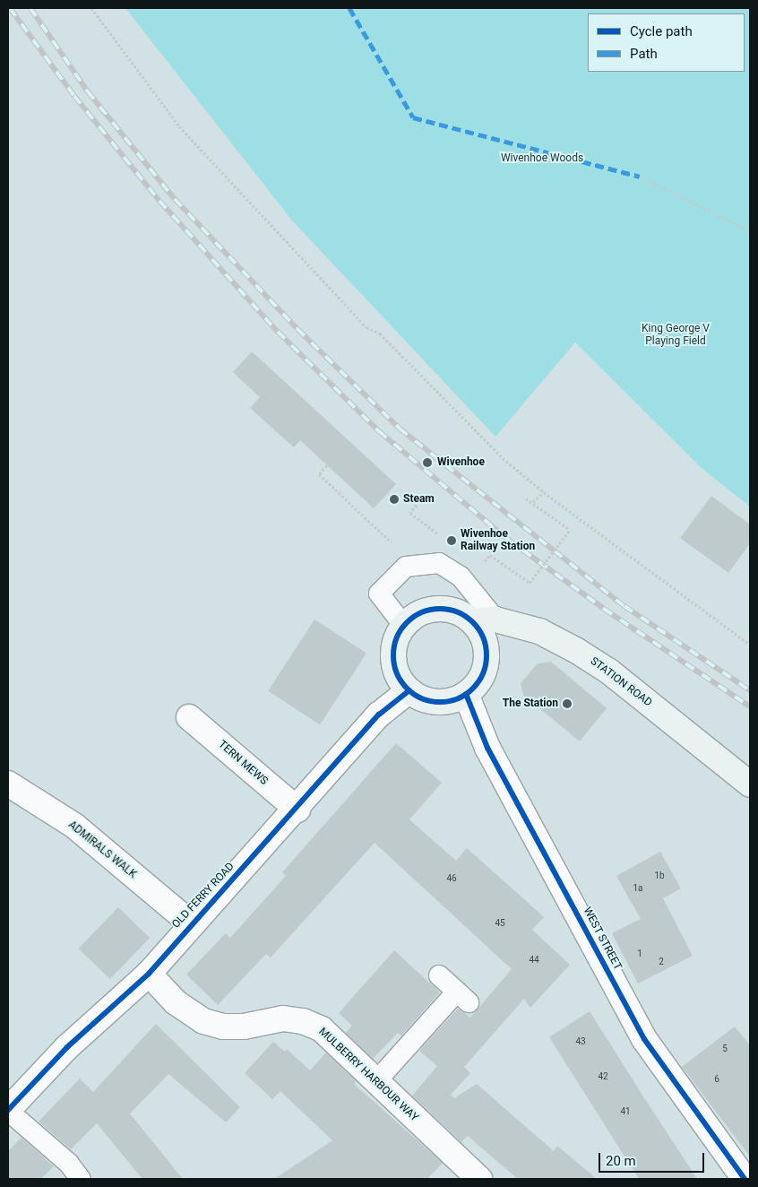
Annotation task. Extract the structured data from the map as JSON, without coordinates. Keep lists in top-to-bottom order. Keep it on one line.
{"streets":{"main road":["STATION ROAD"],"street":["TERN MEWS","ADMIRALS WALK","OLD FERRY ROAD","WEST STREET","MULBERRY HARBOUR WAY"]},"crossings":[["STATION ROAD","OLD FERRY ROAD"],["STATION ROAD","WEST STREET"],["TERN MEWS","OLD FERRY ROAD"],["ADMIRALS WALK","OLD FERRY ROAD"],["OLD FERRY ROAD","WEST STREET"],["OLD FERRY ROAD","MULBERRY HARBOUR WAY"]],"parks":["Wivenhoe Woods","King George V Playing Field"],"places":["Wivenhoe","Steam","Wivenhoe Railway Station","The Station"],"house_numbers":["1b","46","1a","45","1","44","2","43","5","42","6","41"],"legend":["Cycle path","Path"],"scale_bar":"20 m"}
